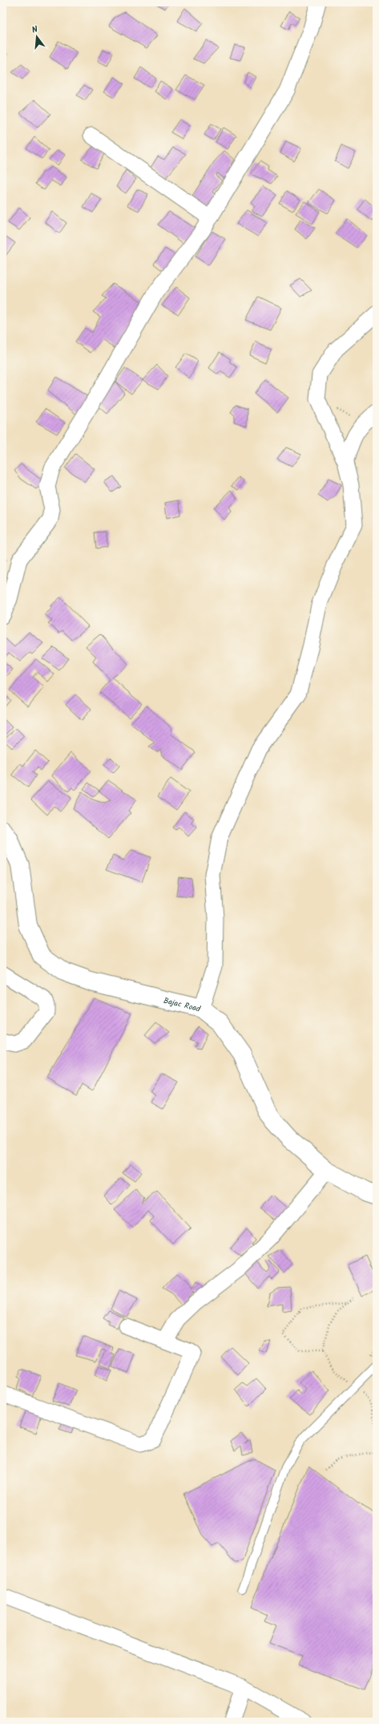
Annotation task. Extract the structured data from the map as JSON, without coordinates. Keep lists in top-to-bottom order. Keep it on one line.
{"streets":{"street":["Bajac Road"]},"north":"top"}
